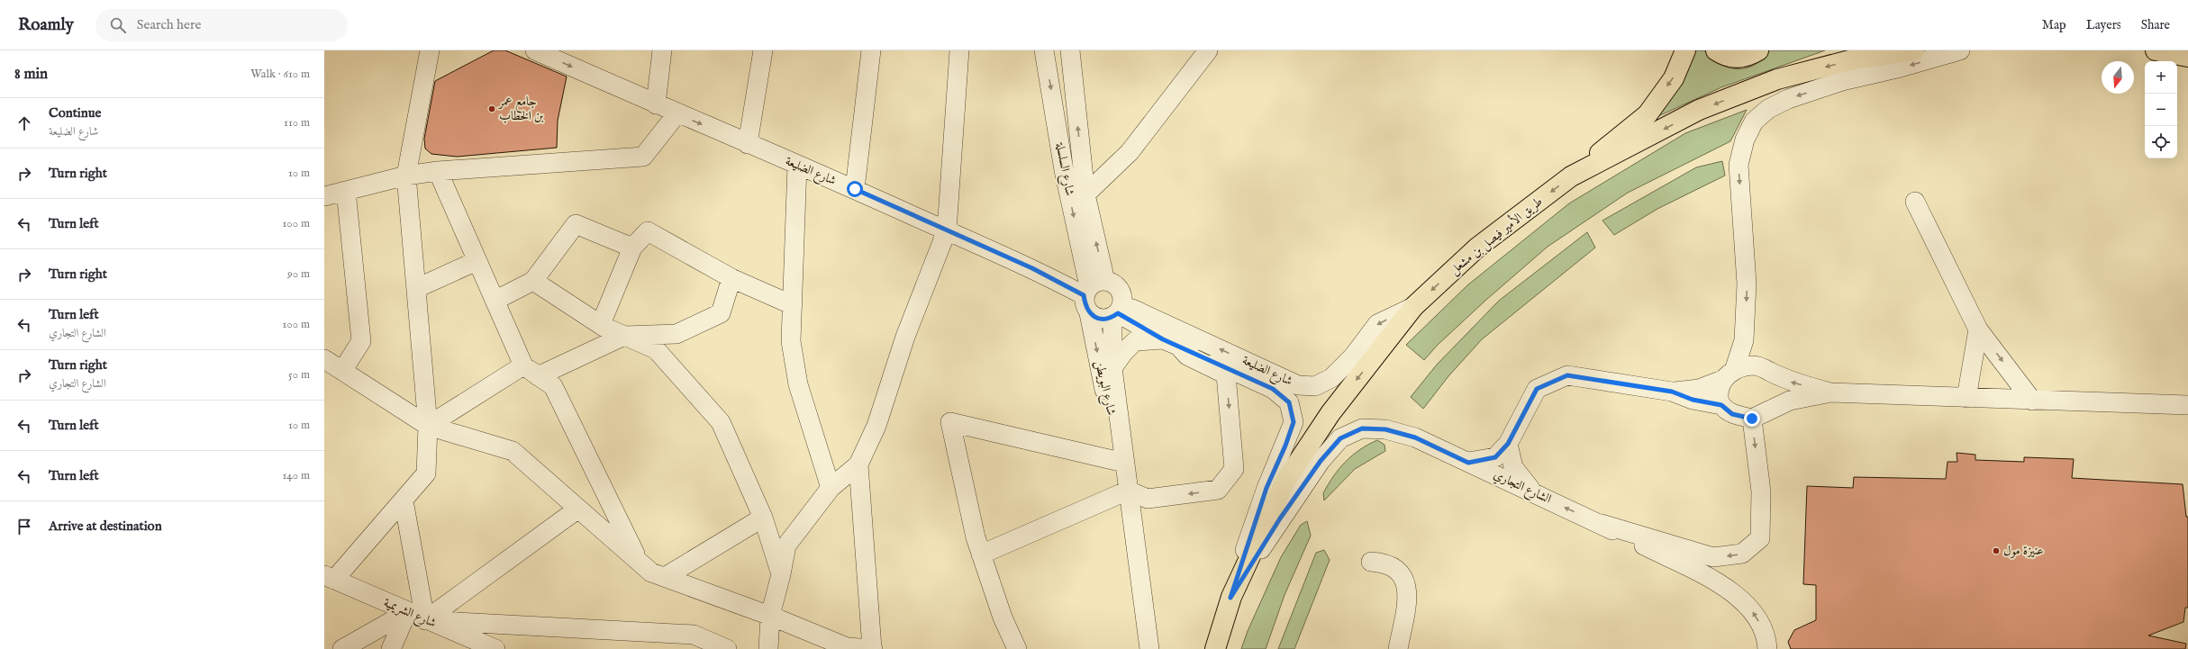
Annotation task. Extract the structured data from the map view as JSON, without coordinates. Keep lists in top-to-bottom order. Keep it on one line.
{"streets":{"highway":["طريق الأمير فيصل بن مشعل"],"street":["شارع السلسلة","شارع الضليعة","شارع البويطن","الشارع التجاري","شارع الشريمية"]},"crossings":[["شارع السلسلة","شارع الضليعة"],["شارع السلسلة","شارع البويطن"],["شارع الضليعة","طريق الأمير فيصل بن مشعل"],["شارع الضليعة","شارع البويطن"],["طريق الأمير فيصل بن مشعل","الشارع التجاري"]],"one_way":["طريق الأمير فيصل بن مشعل"],"places":["جامع عمر بن الخطاب","عنيزة مول"],"north":"bottom","page":{"header":"Roamly","search":"Search here","nav":["Map","Layers","Share"],"heading":["8 min","Walk · 610 m"],"map_buttons":["+","−"],"list":[["Continue","شارع الضليعة","110 m"],["Turn right","10 m"],["Turn left","100 m"],["Turn right","90 m"],["Turn left","الشارع التجاري","100 m"],["Turn right","الشارع التجاري","50 m"],["Turn left","10 m"],["Turn left","140 m"],"Arrive at destination"]}}
